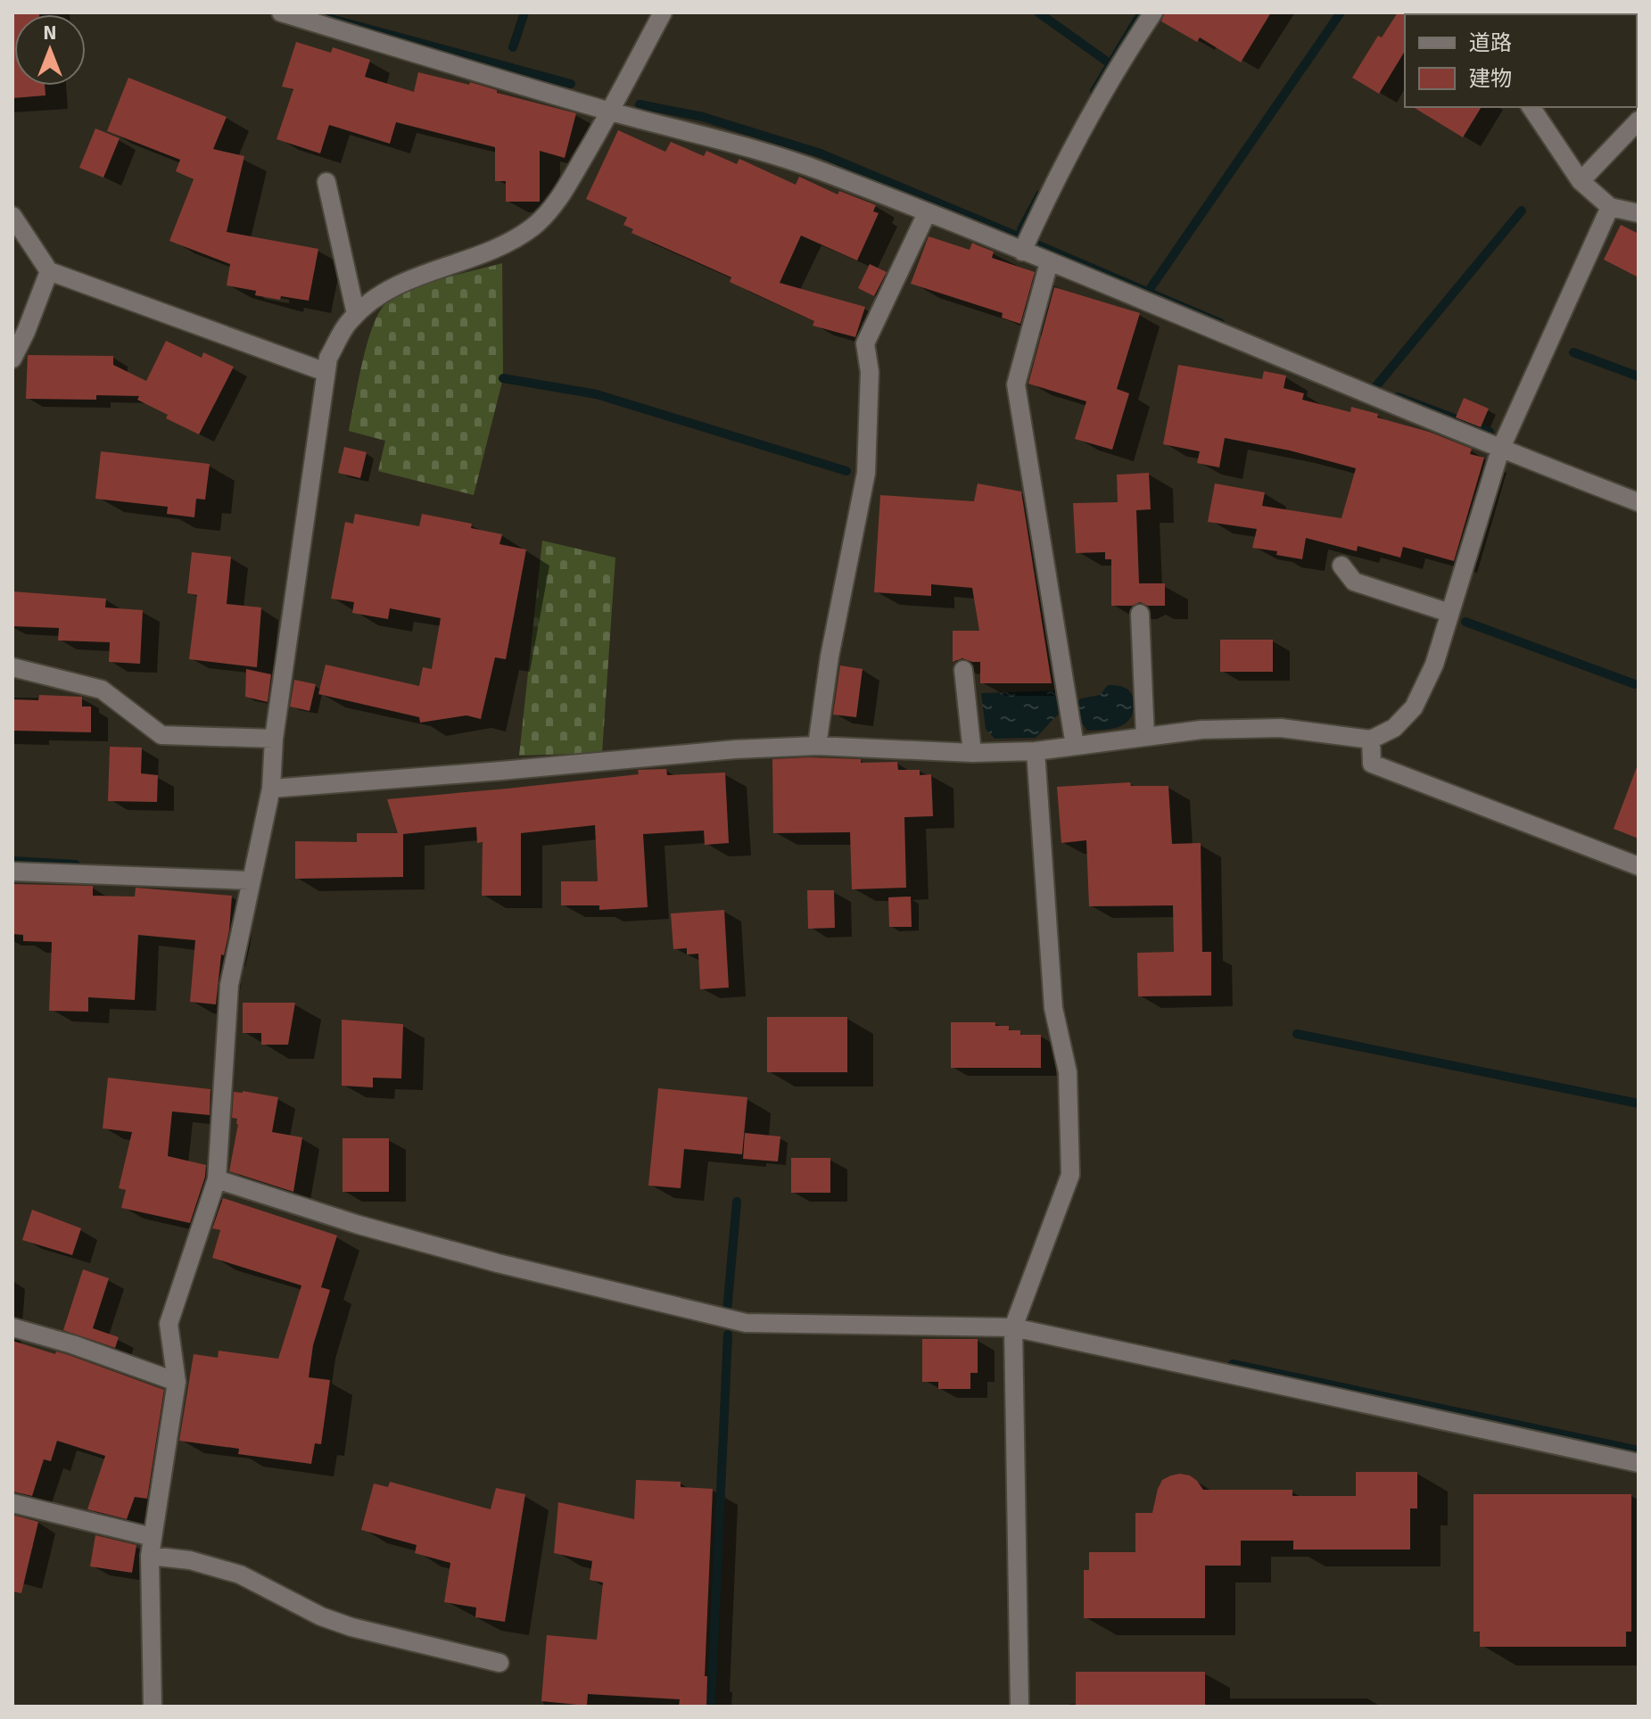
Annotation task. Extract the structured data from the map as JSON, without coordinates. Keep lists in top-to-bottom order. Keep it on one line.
{"legend":["道路","建物"],"north":"top"}
